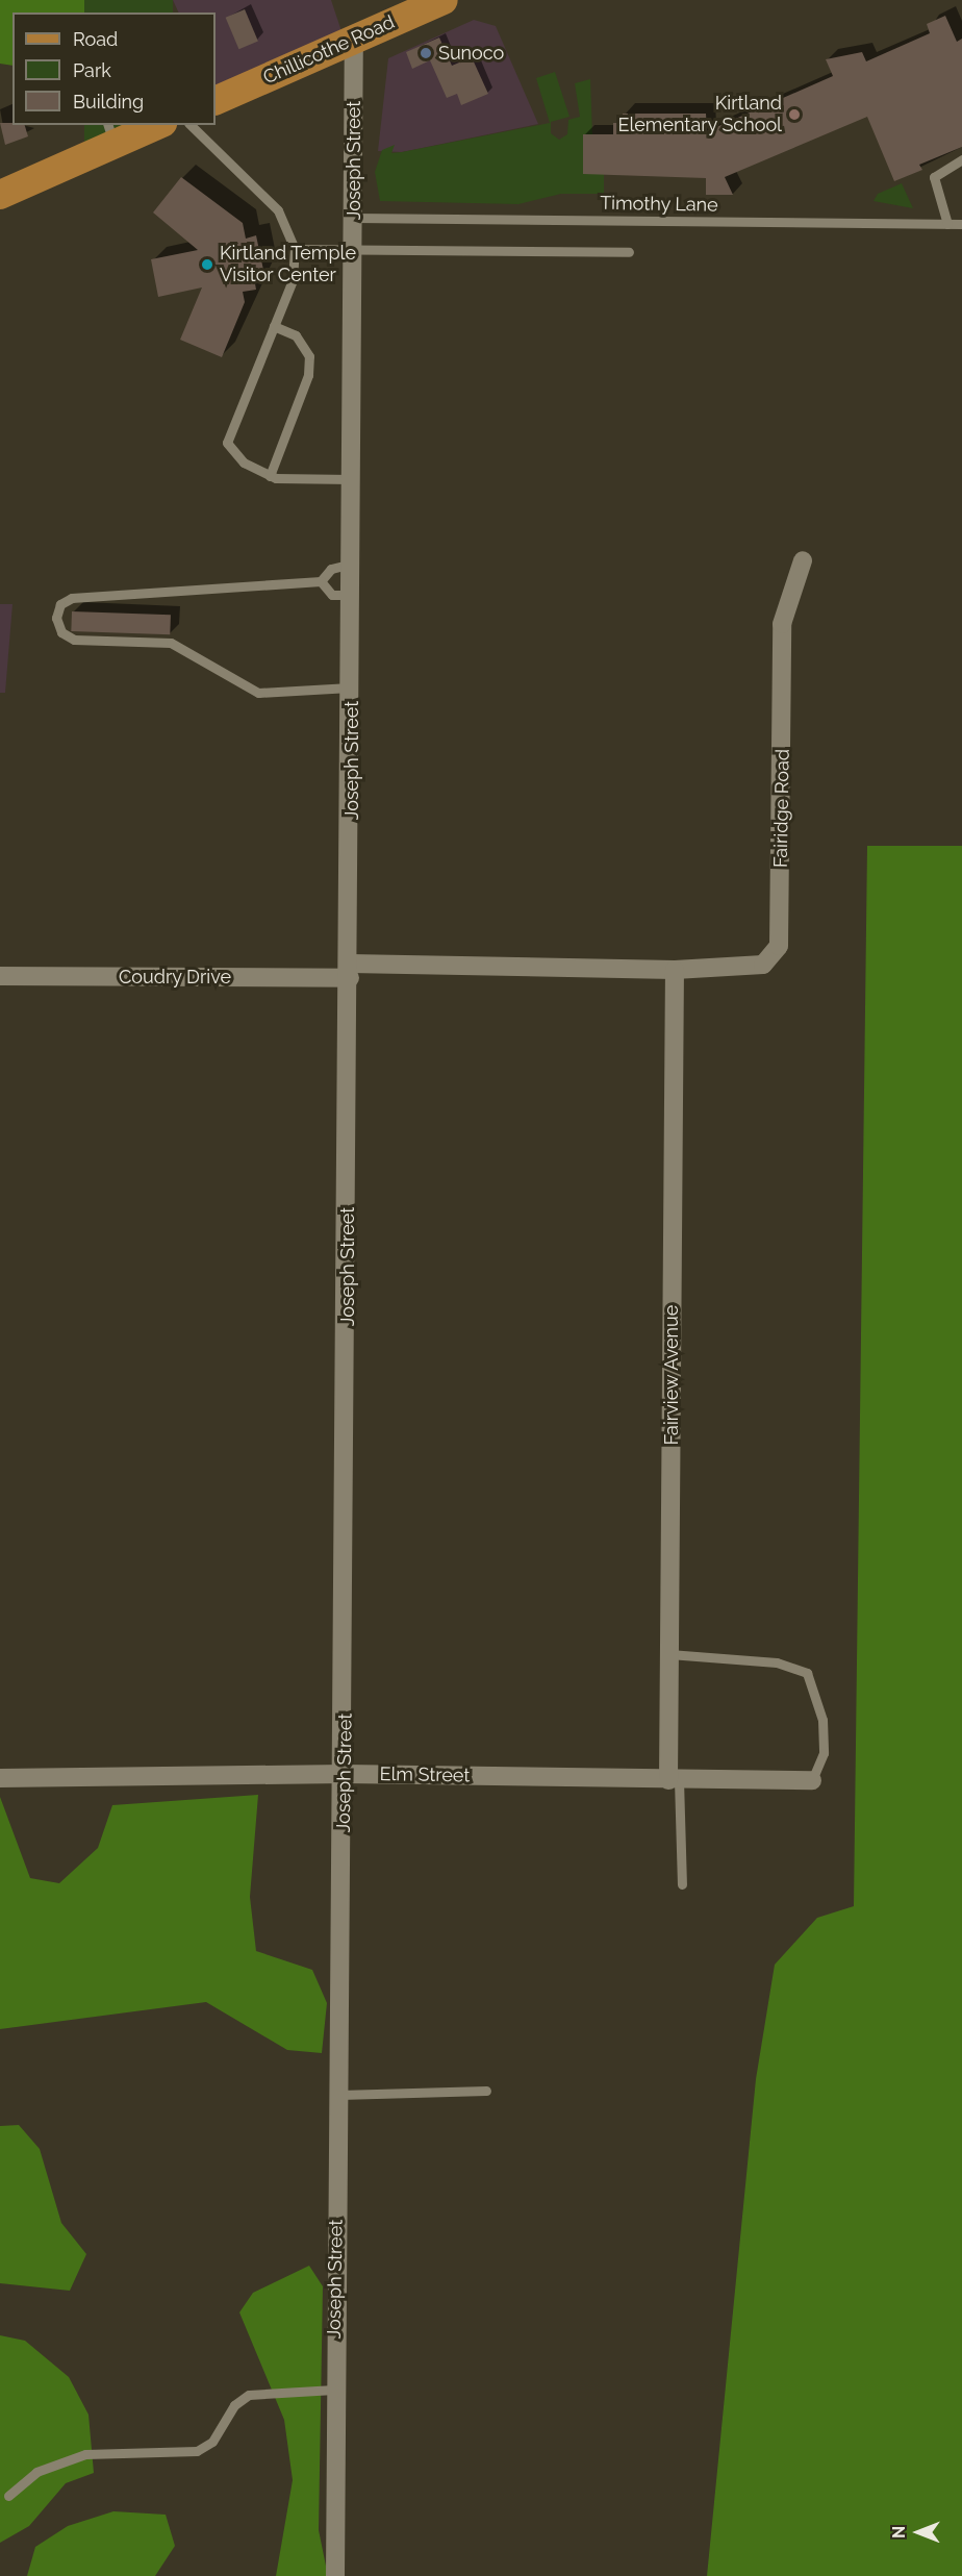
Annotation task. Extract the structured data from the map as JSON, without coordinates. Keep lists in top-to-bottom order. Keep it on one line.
{"streets":{"main road":["Chillicothe Road"],"street":["Joseph Street","Fairidge Road","Coudry Drive","Fairview Avenue","Elm Street"],"lane":["Timothy Lane"]},"crossings":[["Chillicothe Road","Joseph Street"],["Joseph Street","Timothy Lane"],["Joseph Street","Coudry Drive"],["Joseph Street","Elm Street"],["Fairidge Road","Coudry Drive"],["Fairidge Road","Fairview Avenue"],["Coudry Drive","Fairview Avenue"],["Fairview Avenue","Elm Street"]],"places":["Sunoco","Kirtland Elementary School","Kirtland Temple Visitor Center"],"legend":["Road","Park","Building"],"north":"left"}
